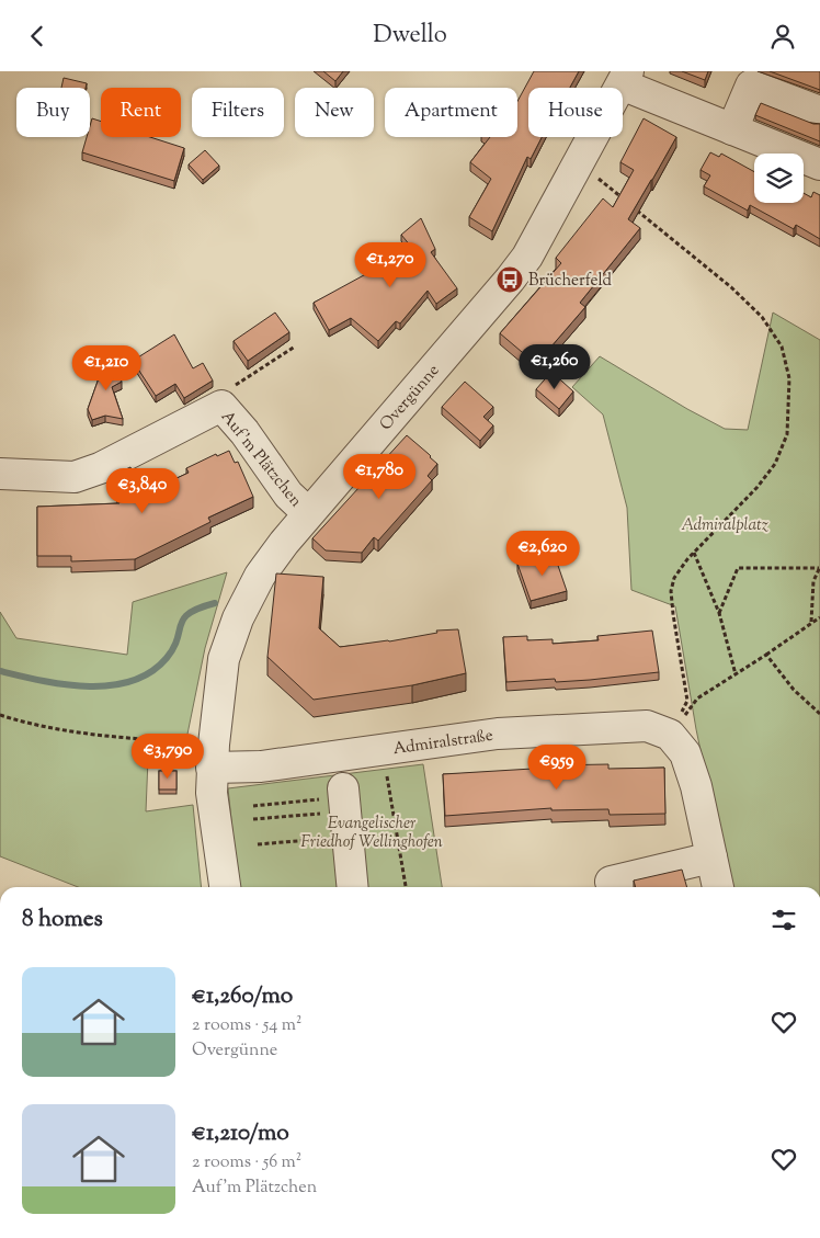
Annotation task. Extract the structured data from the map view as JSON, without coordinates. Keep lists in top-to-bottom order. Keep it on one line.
{"streets":{"street":["Overgünne","Auf'm Plätzchen","Admiralstraße"]},"crossings":[["Overgünne","Auf'm Plätzchen"],["Overgünne","Admiralstraße"]],"parks":["Admiralplatz","Evangelischer Friedhof Wellinghofen"],"places":{"bus stop":["Brücherfeld"]},"page":{"header":"Dwello","chip":["Buy","Rent","Filters","New","Apartment","House"],"price":["€1,270","€1,260","€1,210","€1,780","€3,840","€2,620","€3,790","€959"],"heading":"8 homes","list":[{"name":"€1,260/mo","note":"2 rooms · 54 m² · Overgünne"},{"name":"€1,210/mo","note":"2 rooms · 56 m² · Auf'm Plätzchen"}]}}
